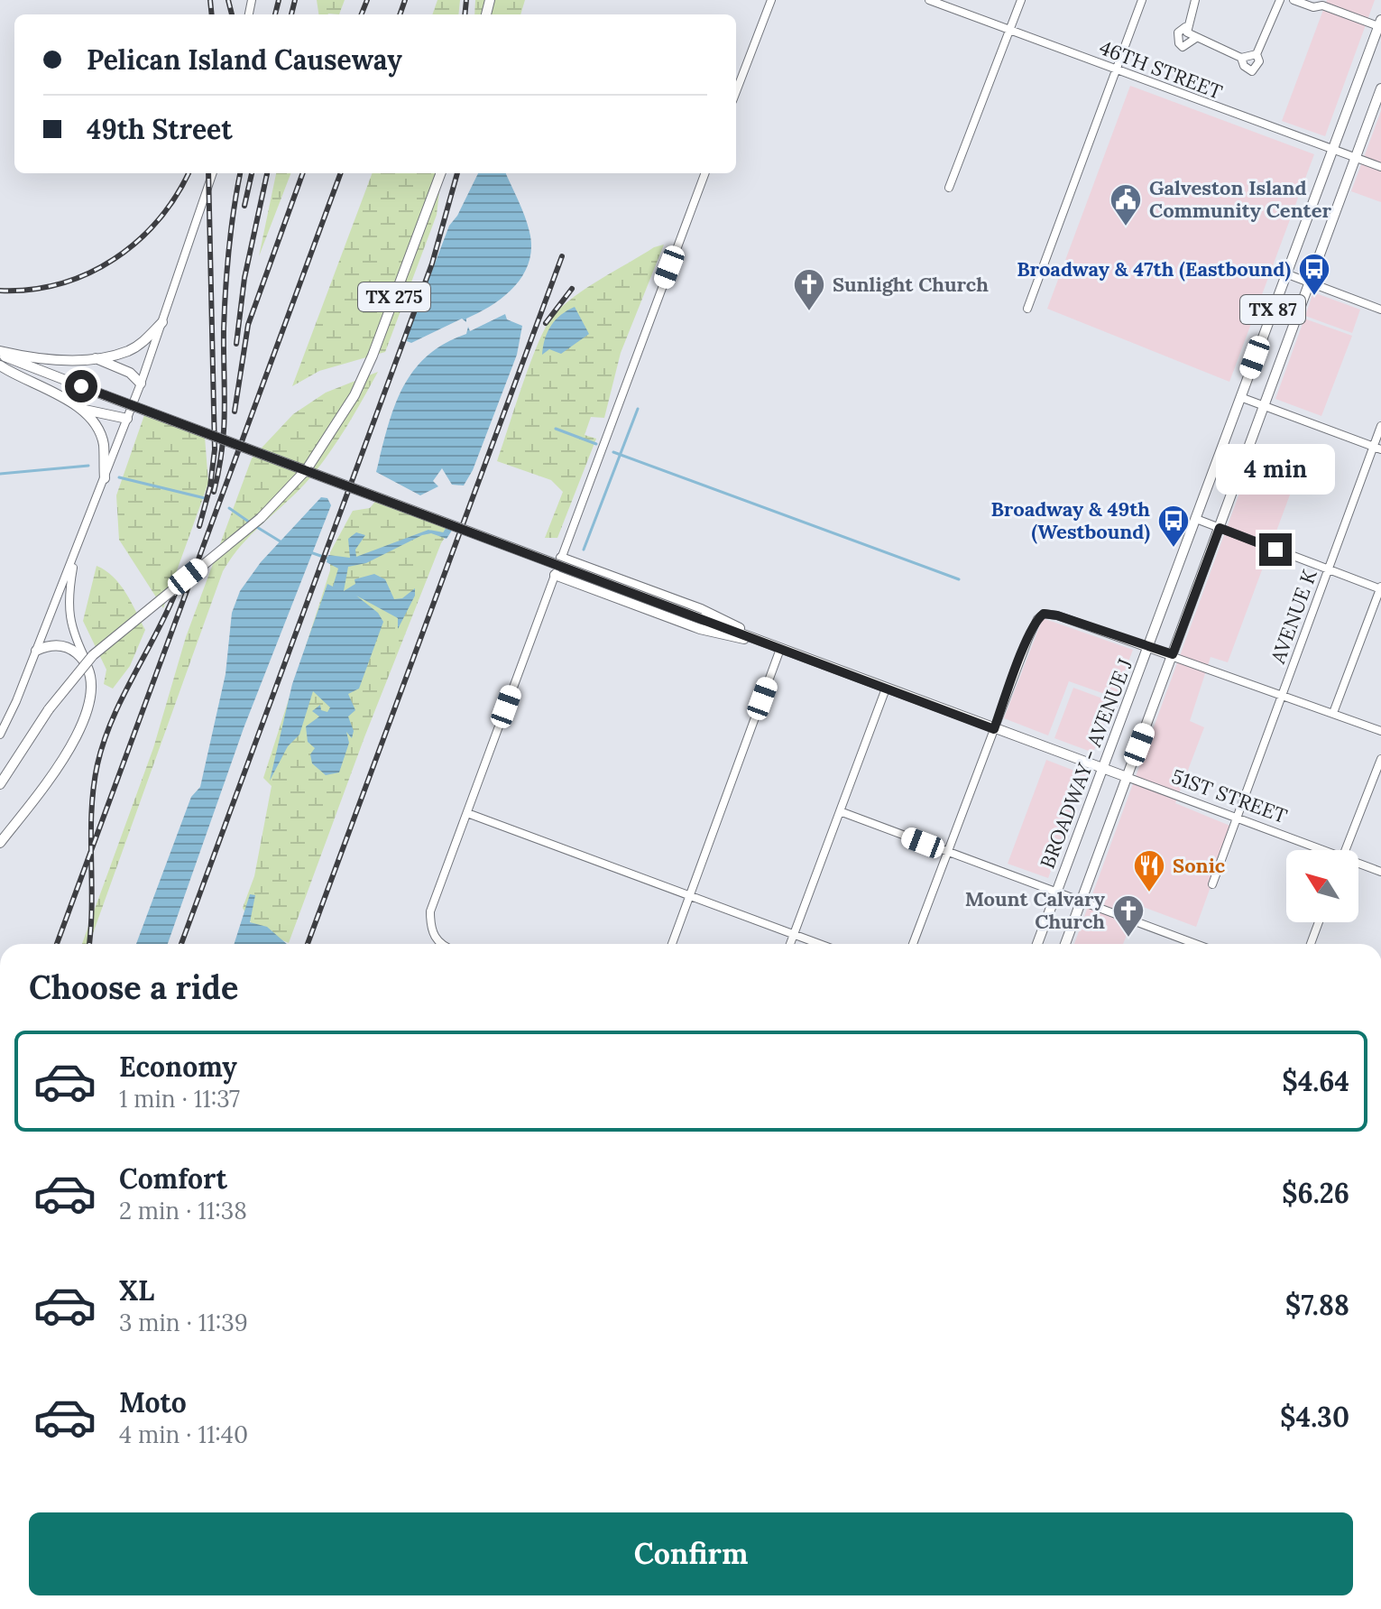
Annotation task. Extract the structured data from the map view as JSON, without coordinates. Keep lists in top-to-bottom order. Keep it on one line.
{"streets":{"main road":["TX 275","TX 87","BROADWAY - AVENUE J","51ST STREET"],"street":["46TH STREET","AVENUE K"]},"crossings":[["46TH STREET","TX 87"],["46TH STREET","BROADWAY - AVENUE J"],["TX 275","51ST STREET"],["TX 87","51ST STREET"],["AVENUE K","51ST STREET"],["BROADWAY - AVENUE J","51ST STREET"]],"places":{"public building":["Galveston Island Community Center"],"bus stop":["Broadway & 47th (Eastbound)","Broadway & 49th (Westbound)"],"church":["Sunlight Church","Mount Calvary Church"],"restaurant":["Sonic"]},"north":"top left","page":{"banner":["Pelican Island Causeway","49th Street"],"bubble":"4 min","heading":"Choose a ride","list":[{"name":"Economy","note":"1 min · 11:37","value":"$4.64"},{"name":"Comfort","note":"2 min · 11:38","value":"$6.26"},{"name":"XL","note":"3 min · 11:39","value":"$7.88"},{"name":"Moto","note":"4 min · 11:40","value":"$4.30"}],"buttons":"Confirm"}}
